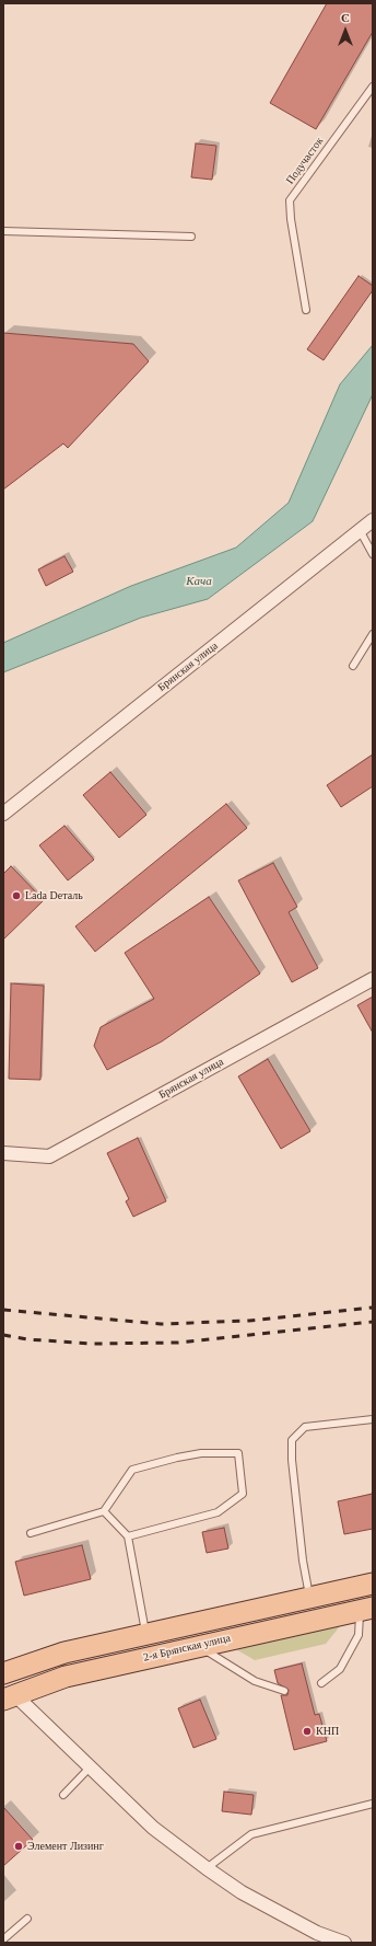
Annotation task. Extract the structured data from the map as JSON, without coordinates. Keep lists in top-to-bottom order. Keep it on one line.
{"streets":{"main road":["2-я Брянская улица"],"street":["Брянская улица"],"lane":["Подучасток"]},"water":["Кача"],"places":["Lada Dеталь","КНП","Элемент Лизинг"],"north":"top"}
